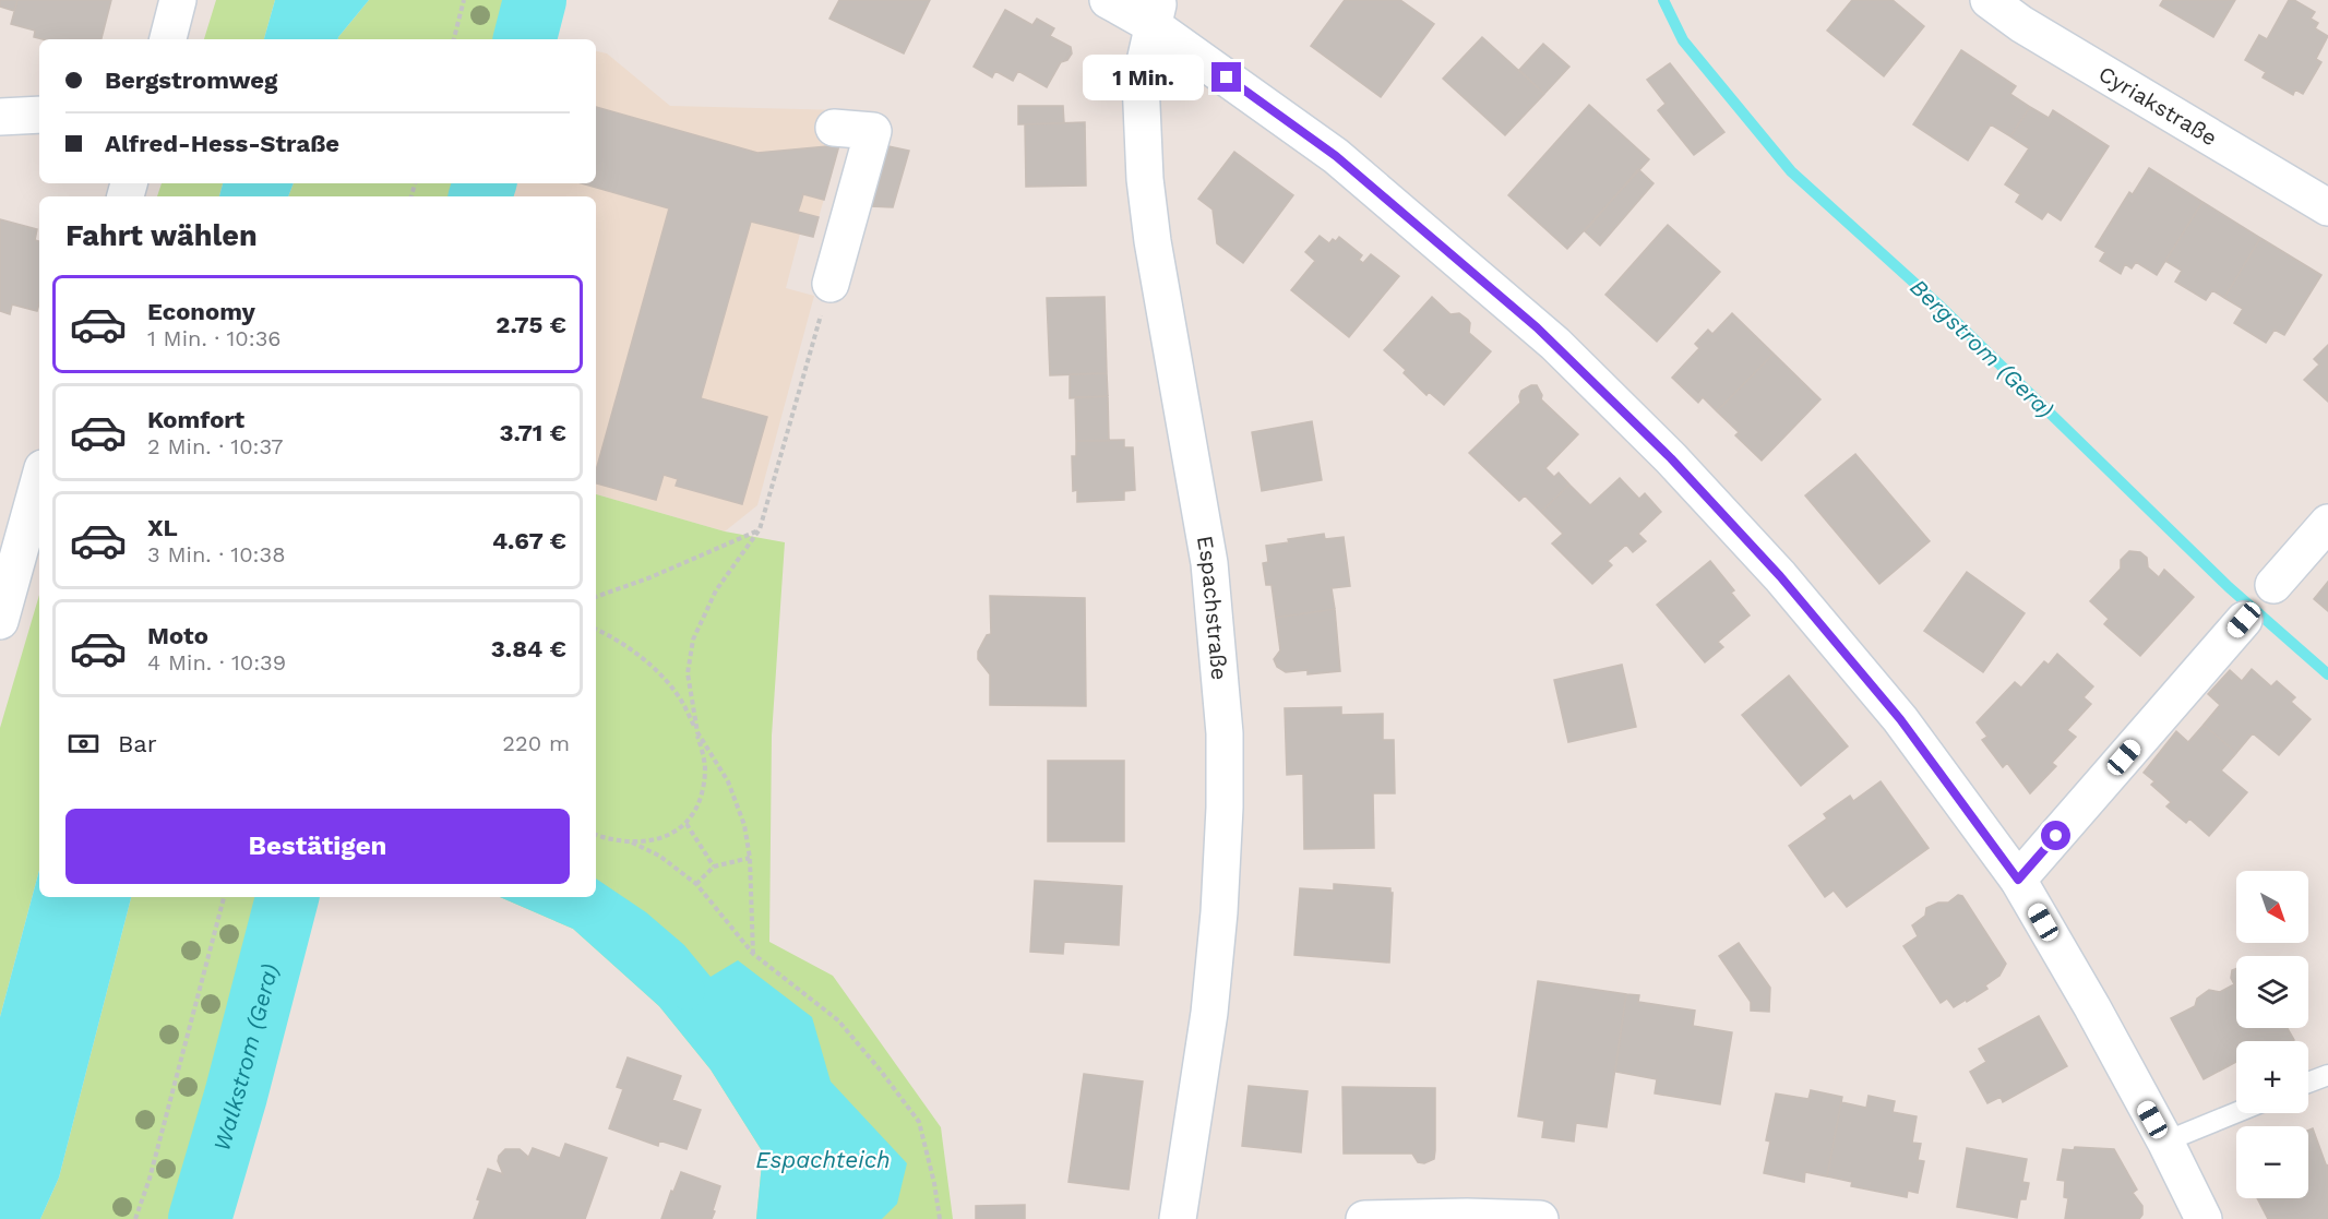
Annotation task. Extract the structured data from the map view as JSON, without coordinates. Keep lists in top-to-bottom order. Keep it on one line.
{"streets":{"street":["Cyriakstraße","Espachstraße"]},"water":["Bergstrom (Gera)","Walkstrom (Gera)","Espachteich"],"north":"bottom right","page":{"banner":["Bergstromweg","Alfred-Hess-Straße"],"bubble":"1 Min.","heading":"Fahrt wählen","list":[{"name":"Economy","note":"1 Min. · 10:36","value":"2.75 €"},{"name":"Komfort","note":"2 Min. · 10:37","value":"3.71 €"},{"name":"XL","note":"3 Min. · 10:38","value":"4.67 €"},{"name":"Moto","note":"4 Min. · 10:39","value":"3.84 €"}],"pay":["Bar","220 m"],"buttons":"Bestätigen","map_buttons":["+","−"]}}
